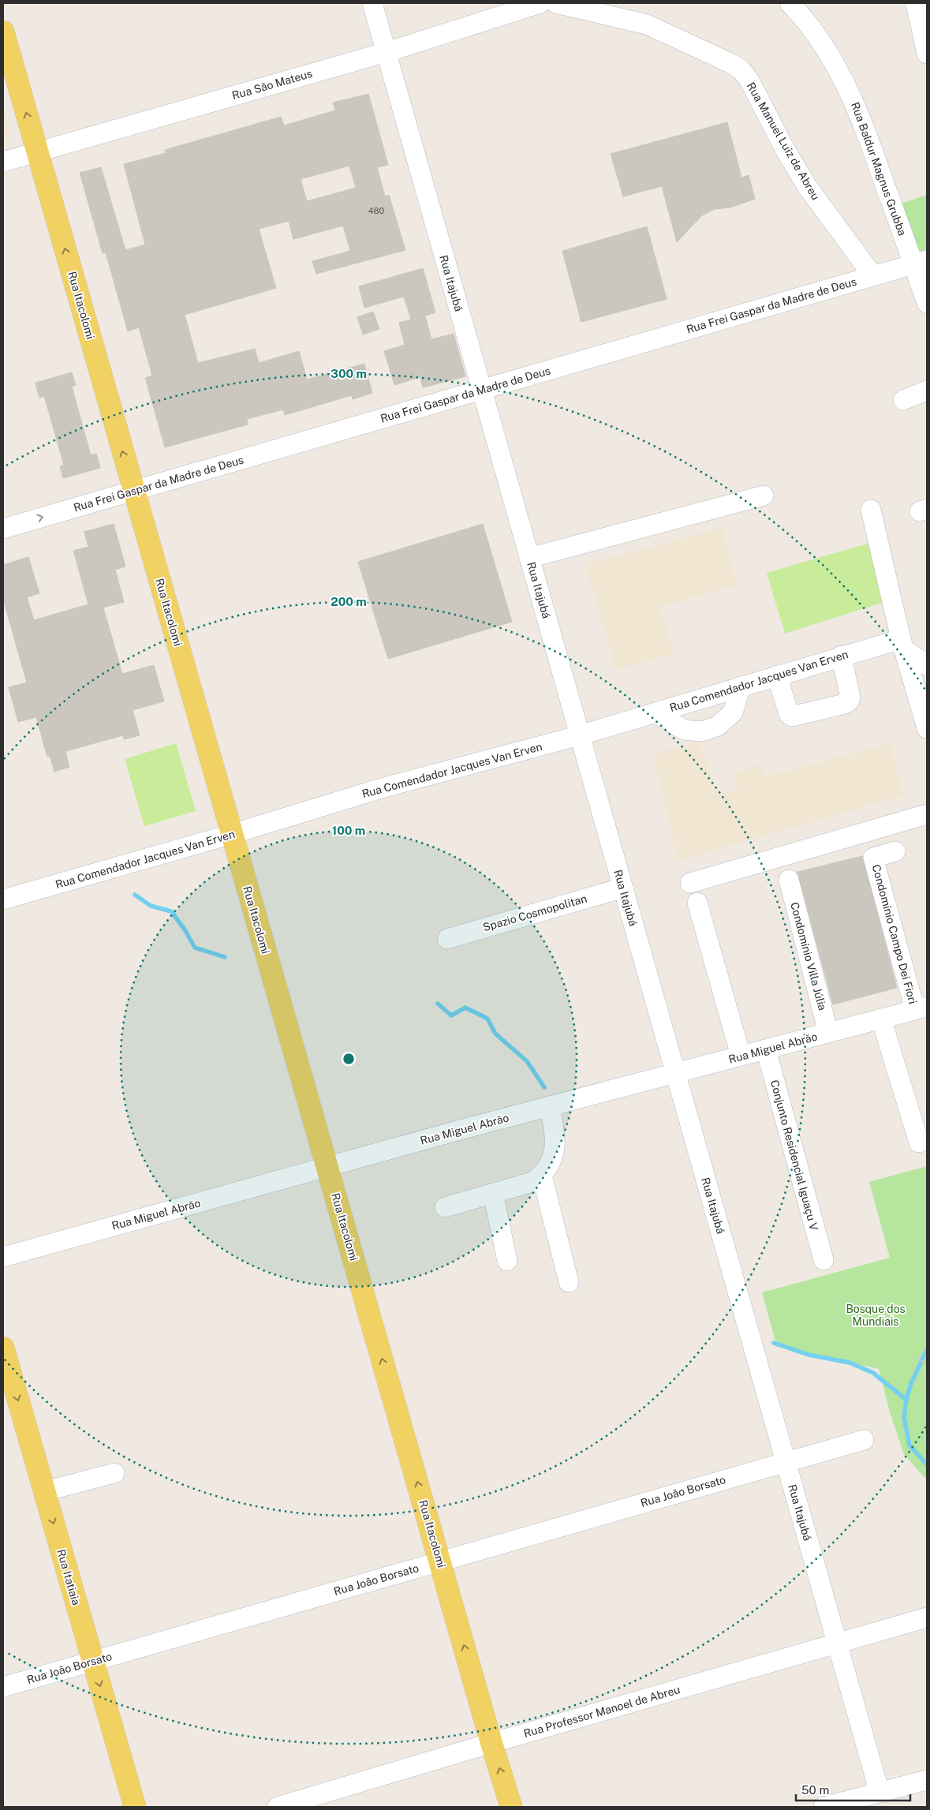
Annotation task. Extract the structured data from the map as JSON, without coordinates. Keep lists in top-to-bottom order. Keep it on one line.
{"streets":{"main road":["Rua Itacolomi","Rua Itatiaia"],"street":["Rua São Mateus","Rua Manuel Luiz de Abreu","Rua Baldur Magnus Grubba","Rua Itajubá","Rua Frei Gaspar da Madre de Deus","Rua Comendador Jacques Van Erven","Spazio Cosmopolitan","Condomínio Campo Dei Fiori","Condomínio Villa Júlia","Rua Miguel Abrão","Conjunto Residencial Iguaçu V","Rua João Borsato","Rua Professor Manoel de Abreu"]},"crossings":[["Rua São Mateus","Rua Itajubá"],["Rua São Mateus","Rua Itacolomi"],["Rua Manuel Luiz de Abreu","Rua Frei Gaspar da Madre de Deus"],["Rua Baldur Magnus Grubba","Rua Frei Gaspar da Madre de Deus"],["Rua Itajubá","Rua Frei Gaspar da Madre de Deus"],["Rua Itajubá","Rua Comendador Jacques Van Erven"],["Rua Itajubá","Spazio Cosmopolitan"],["Rua Itajubá","Rua Miguel Abrão"],["Rua Itajubá","Rua João Borsato"],["Rua Itajubá","Rua Professor Manoel de Abreu"],["Rua Itacolomi","Rua Frei Gaspar da Madre de Deus"],["Rua Itacolomi","Rua Comendador Jacques Van Erven"],["Rua Itacolomi","Rua Miguel Abrão"],["Rua Itacolomi","Rua João Borsato"],["Rua Itacolomi","Rua Professor Manoel de Abreu"],["Condomínio Campo Dei Fiori","Rua Miguel Abrão"],["Condomínio Villa Júlia","Rua Miguel Abrão"],["Rua Miguel Abrão","Conjunto Residencial Iguaçu V"],["Rua João Borsato","Rua Itatiaia"]],"one_way":["Rua Itacolomi","Rua Itatiaia"],"parks":["Bosque dos Mundiais"],"house_numbers":["480"],"scale_bar":"50 m","rings":["300 m","200 m","100 m"]}
